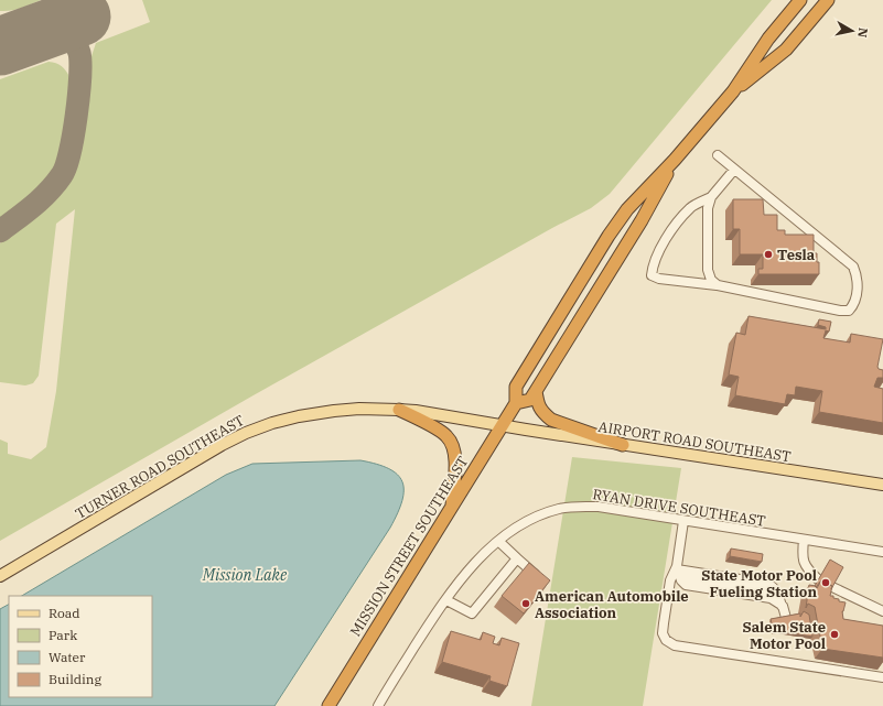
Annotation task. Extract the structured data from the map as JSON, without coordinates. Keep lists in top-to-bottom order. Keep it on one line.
{"streets":{"highway":["MISSION STREET SOUTHEAST"],"main road":["AIRPORT ROAD SOUTHEAST","TURNER ROAD SOUTHEAST"],"street":["RYAN DRIVE SOUTHEAST"]},"crossings":[["AIRPORT ROAD SOUTHEAST","TURNER ROAD SOUTHEAST"],["AIRPORT ROAD SOUTHEAST","MISSION STREET SOUTHEAST"],["TURNER ROAD SOUTHEAST","MISSION STREET SOUTHEAST"]],"water":["Mission Lake"],"places":["Tesla","State Motor Pool Fueling Station","American Automobile Association","Salem State Motor Pool"],"legend":["Road","Park","Water","Building"],"north":"right"}
